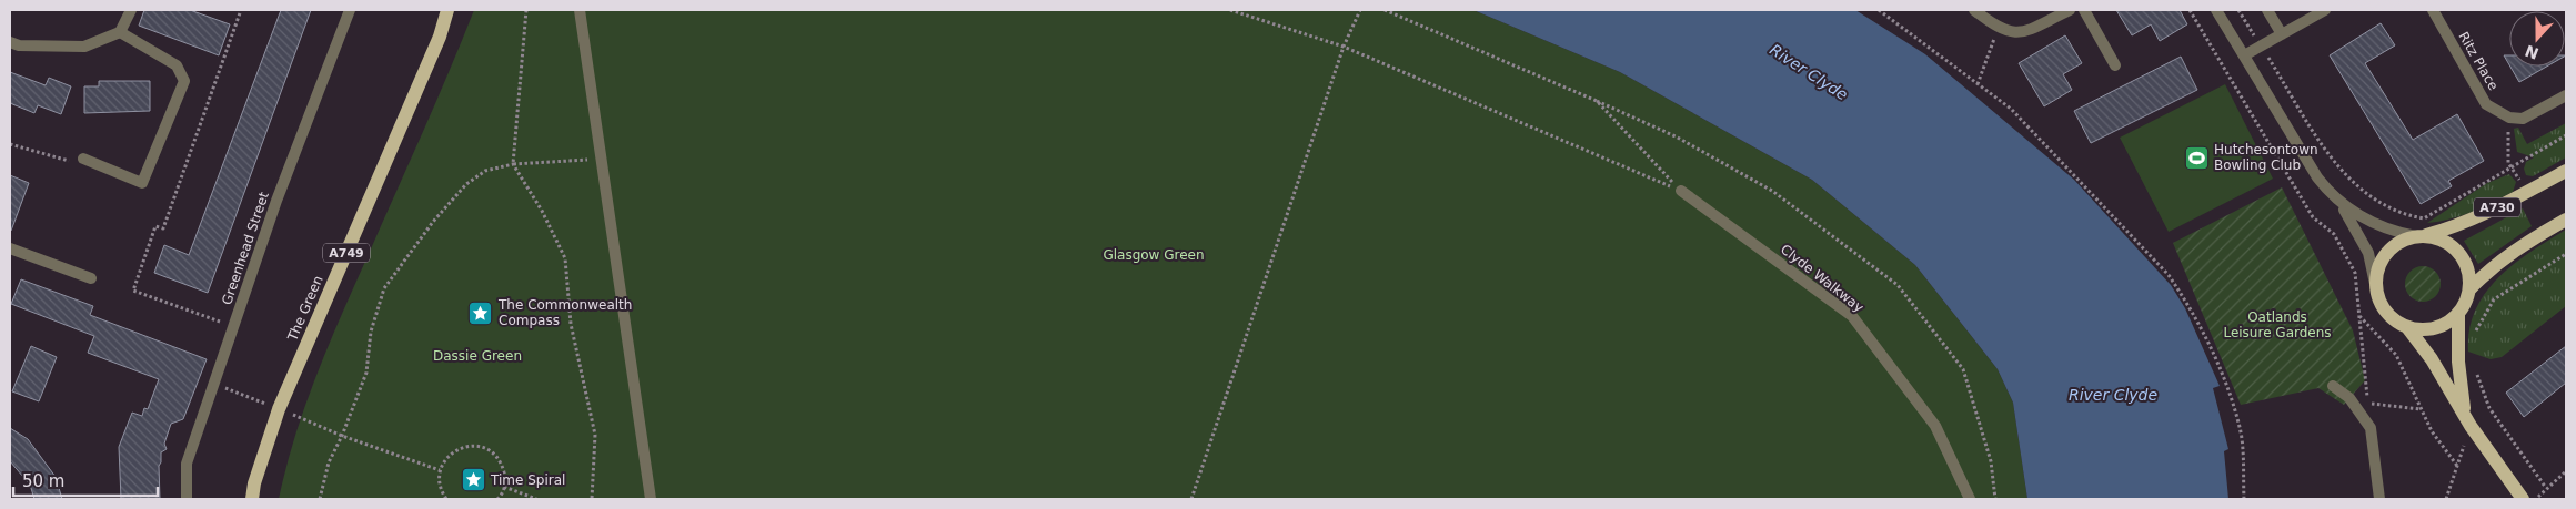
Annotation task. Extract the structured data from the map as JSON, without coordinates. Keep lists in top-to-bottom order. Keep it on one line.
{"streets":{"main road":["A730","A749","The Green"],"street":["Ritz Place","Greenhead Street","Clyde Walkway"]},"water":["River Clyde"],"parks":["Glasgow Green","Oatlands Leisure Gardens","Dassie Green"],"places":{"sports":["Hutchesontown Bowling Club"],"place":["The Commonwealth Compass","Time Spiral"]},"scale_bar":"50 m","north":"bottom"}
